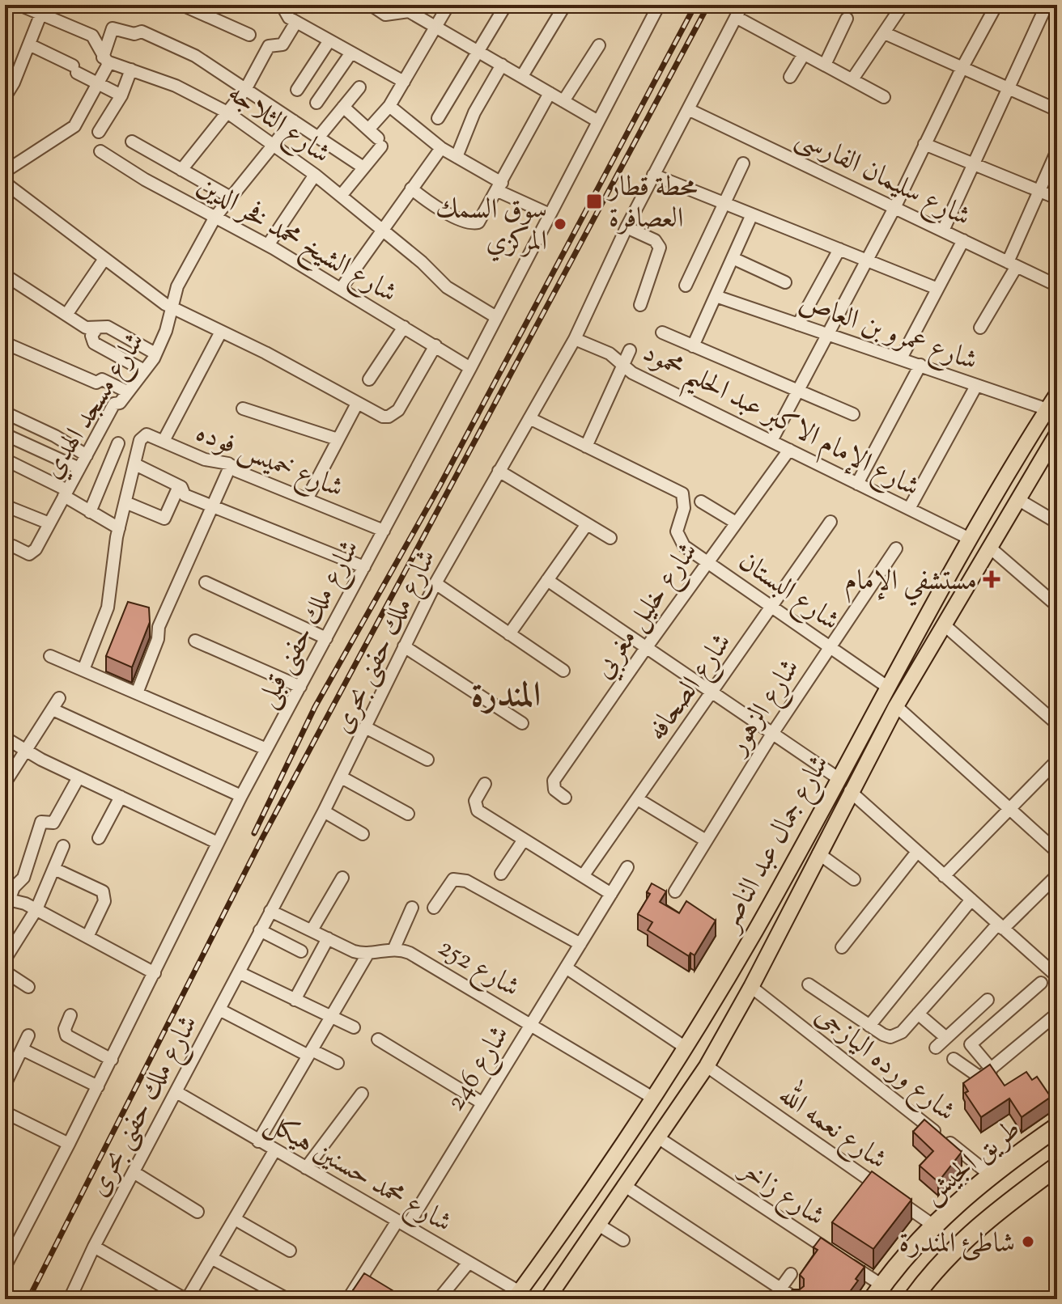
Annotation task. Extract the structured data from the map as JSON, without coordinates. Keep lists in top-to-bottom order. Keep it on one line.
{"streets":{"highway":["طريق الجيش"],"main road":["شارع جمال عبد الناصر"],"street":["شارع الثلاجه","شارع سليمان الفارسى","شارع الشيخ محمد فخر الدين","شارع عمرو بن العاص","شارع مسجد الهدي","شارع الإمام الاكبر عبد الحليم محمود","شارع خميس فوده","شارع البستان","شارع خليل مغربي","شارع ملك حفنى قبلى","شارع ملك حفنى بحرى","شارع الصحافه","شارع الزهور","شارع 252","شارع ورده اليازجى","شارع 246","شارع نعمه الله","شارع محمد حسنين هيكل","شارع زاخر"]},"crossings":[["شارع الثلاجه","شارع مسجد الهدي"],["شارع الثلاجه","شارع ملك حفنى قبلى"],["شارع سليمان الفارسى","شارع ملك حفنى بحرى"],["شارع الشيخ محمد فخر الدين","شارع مسجد الهدي"],["شارع الشيخ محمد فخر الدين","شارع ملك حفنى قبلى"],["شارع عمرو بن العاص","شارع جمال عبد الناصر"],["شارع الإمام الاكبر عبد الحليم محمود","شارع خليل مغربي"],["شارع الإمام الاكبر عبد الحليم محمود","شارع ملك حفنى بحرى"],["شارع الإمام الاكبر عبد الحليم محمود","شارع جمال عبد الناصر"],["شارع خميس فوده","شارع ملك حفنى قبلى"],["شارع البستان","شارع خليل مغربي"],["شارع البستان","شارع الصحافه"],["شارع البستان","شارع الزهور"],["شارع البستان","شارع جمال عبد الناصر"],["شارع ملك حفنى بحرى","شارع 252"],["شارع ملك حفنى بحرى","شارع محمد حسنين هيكل"],["شارع جمال عبد الناصر","شارع 252"],["شارع جمال عبد الناصر","شارع ورده اليازجى"],["شارع جمال عبد الناصر","شارع نعمه الله"],["شارع جمال عبد الناصر","شارع محمد حسنين هيكل"],["شارع جمال عبد الناصر","شارع زاخر"],["شارع 252","شارع 246"],["شارع ورده اليازجى","طريق الجيش"],["شارع 246","شارع محمد حسنين هيكل"],["شارع نعمه الله","طريق الجيش"],["طريق الجيش","شارع زاخر"]],"districts":["المندرة"],"places":{"transit":["محطة قطار العصافرة"],"other":["سوق السمك المركزي","شاطئ المندرة"],"health":["مستشفي الإمام"]}}
